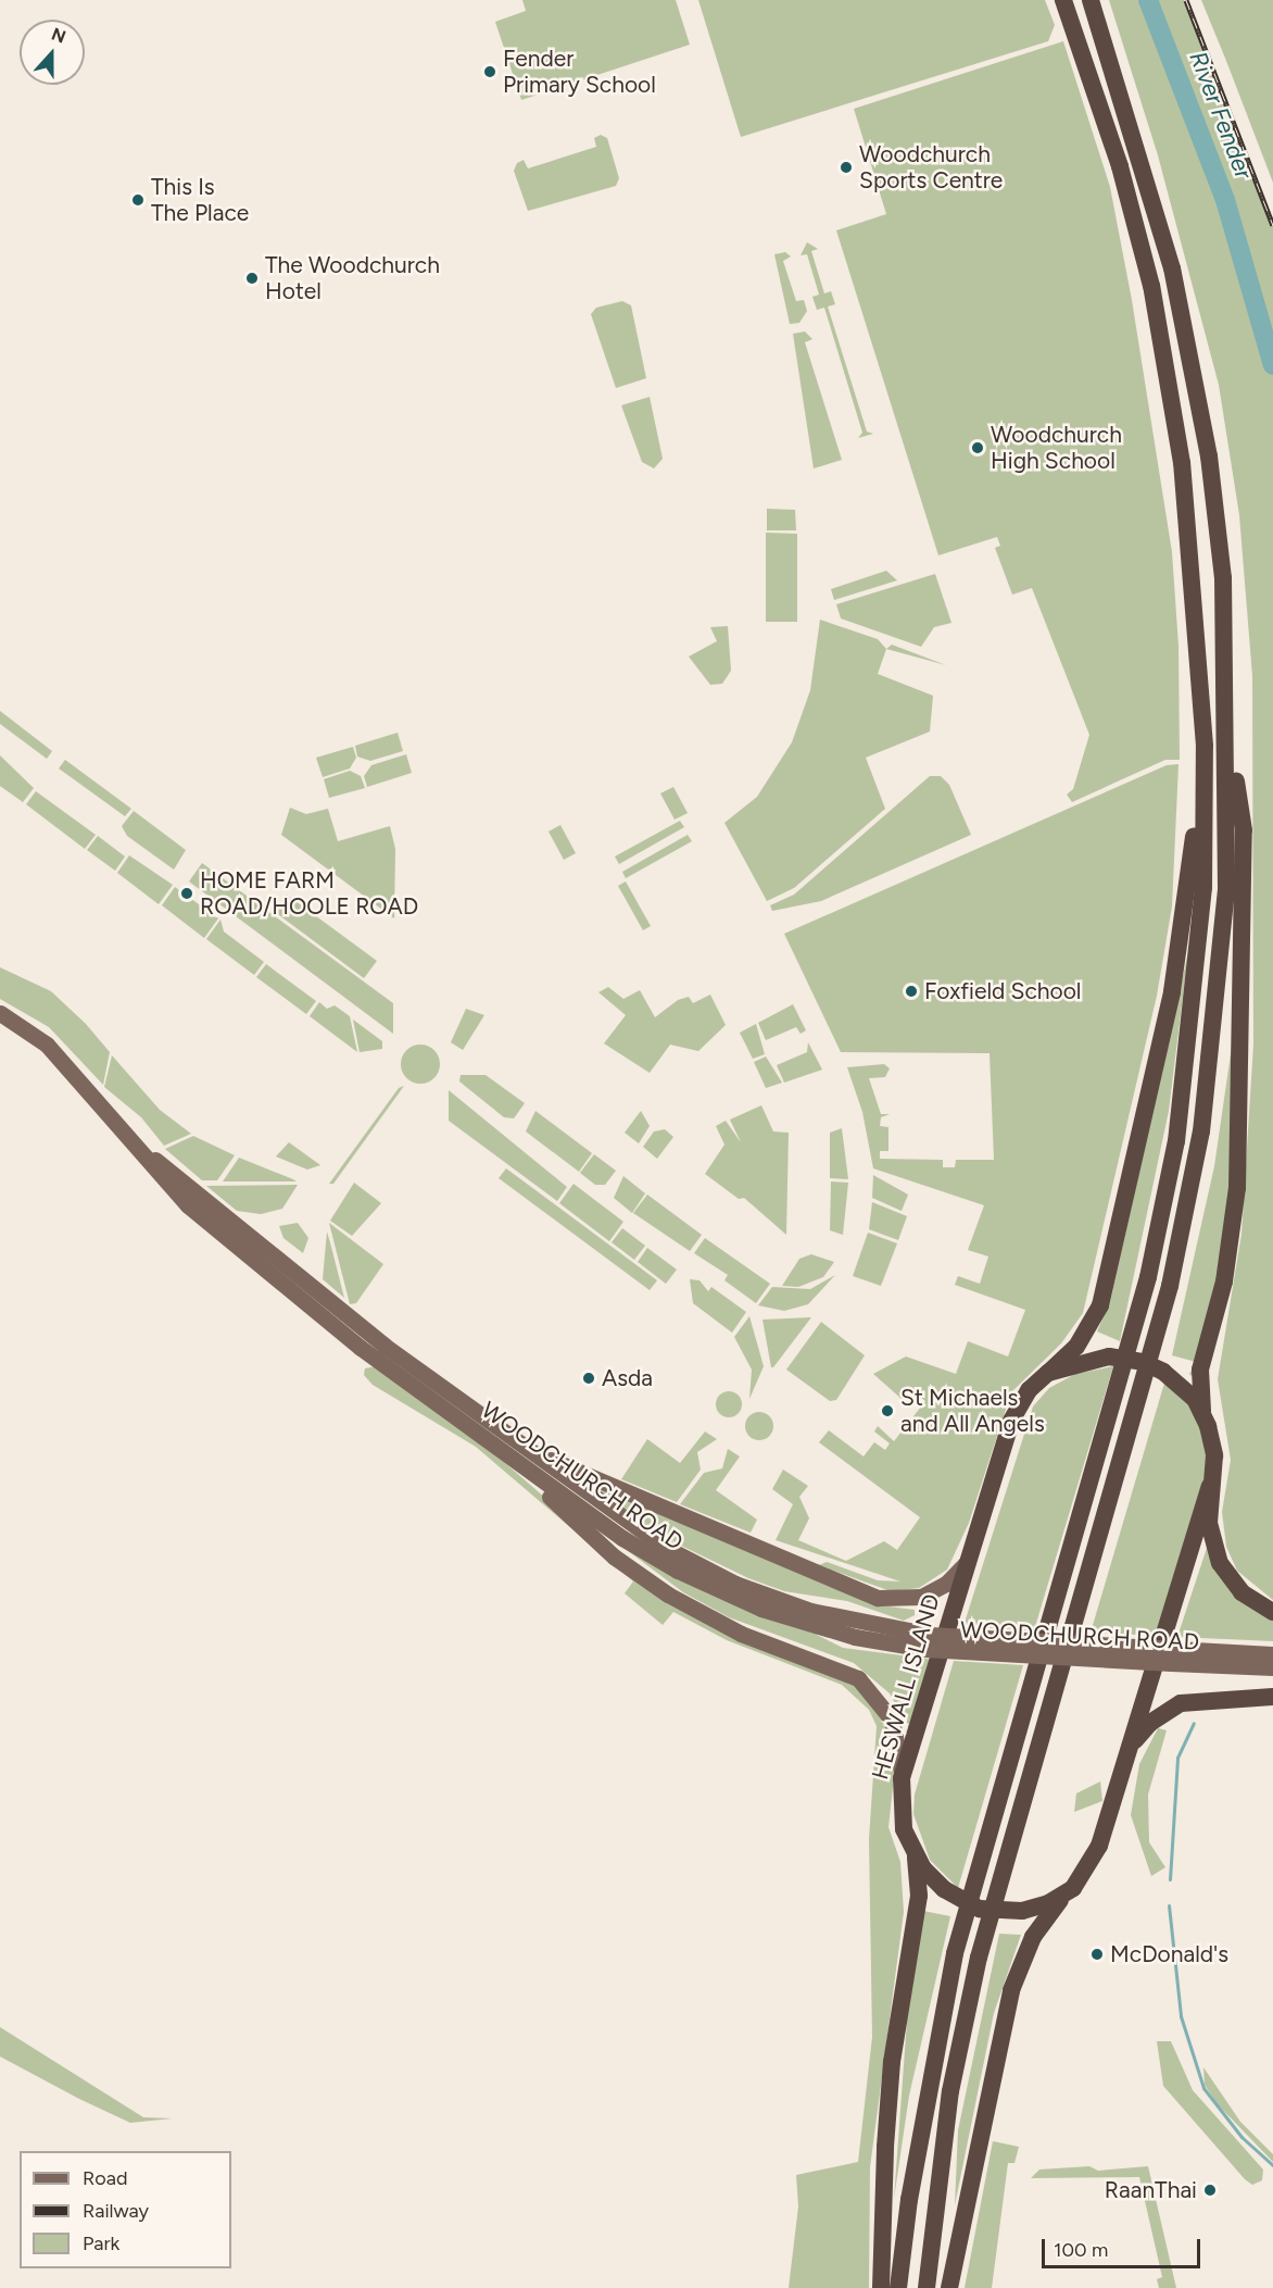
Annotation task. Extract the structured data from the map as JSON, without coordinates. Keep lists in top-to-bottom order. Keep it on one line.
{"streets":{"highway":["HESWALL ISLAND"],"main road":["WOODCHURCH ROAD"]},"water":["River Fender"],"places":["Fender Primary School","Woodchurch Sports Centre","This Is The Place","The Woodchurch Hotel","Woodchurch High School","HOME FARM ROAD/HOOLE ROAD","Foxfield School","Asda","St Michaels and All Angels","McDonald's","RaanThai"],"legend":["Road","Railway","Park"],"scale_bar":"100 m","north":"top"}
